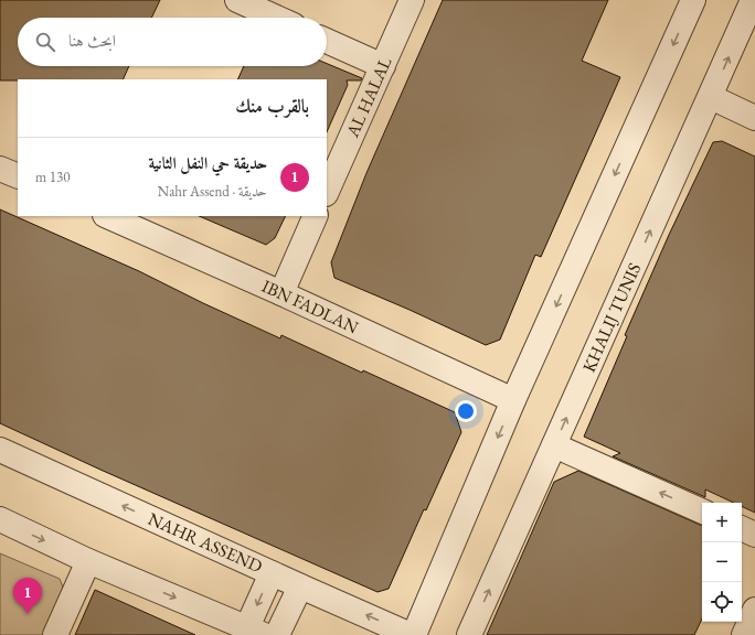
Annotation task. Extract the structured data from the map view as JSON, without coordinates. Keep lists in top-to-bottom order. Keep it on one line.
{"streets":{"street":["AL HALAL","IBN FADLAN","KHALIJ TUNIS","NAHR ASSEND"]},"page":{"search":"ابحث هنا","heading":"بالقرب منك","list":[{"mark":"1","name":"حديقة حي النفل الثانية","note":"حديقة · Nahr Assend","value":"130 m"}],"map_buttons":["+","−"],"pins":"1"}}
